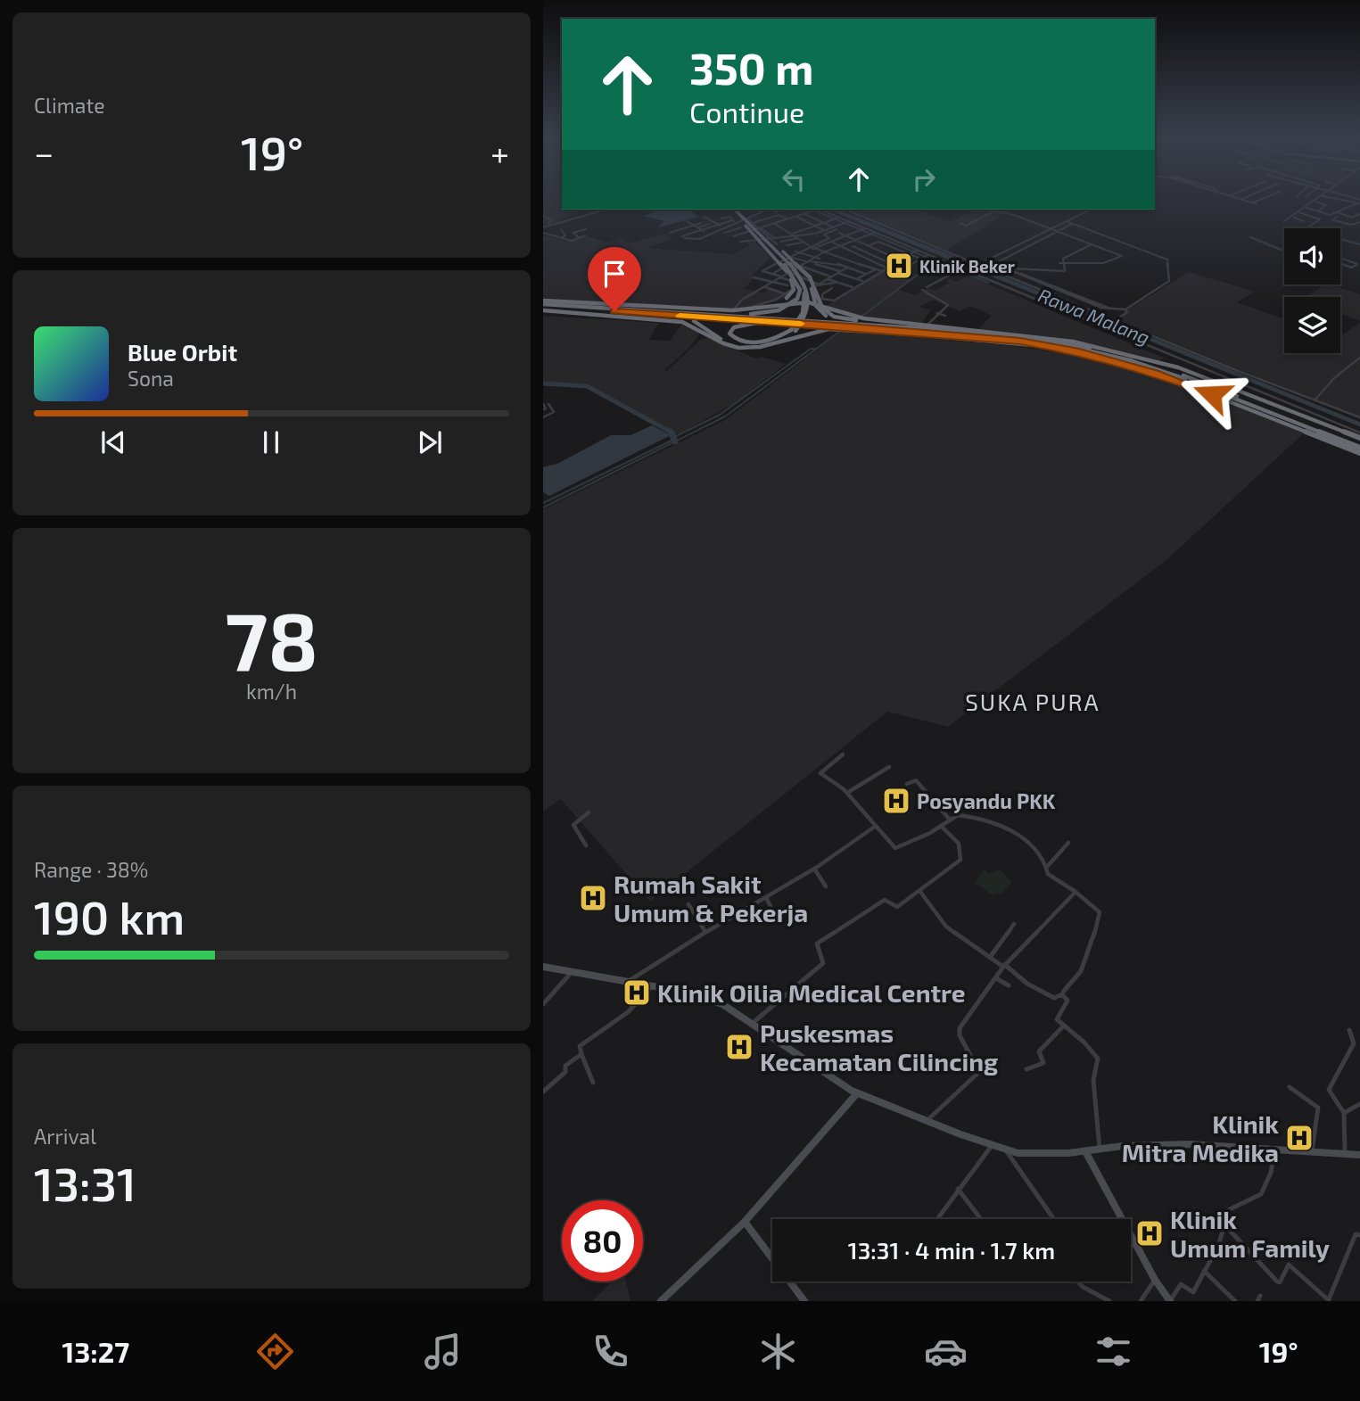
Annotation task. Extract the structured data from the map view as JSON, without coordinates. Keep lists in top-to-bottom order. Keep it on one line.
{"districts":["SUKA PURA"],"water":["Rawa Malang"],"places":{"hospital":["Klinik Beker","Posyandu PKK","Rumah Sakit Umum & Pekerja","Klinik Oilia Medical Centre","Puskesmas Kecamatan Cilincing","Klinik Mitra Medika","Klinik Umum Family"]},"page":{"tile":["Climate",["78","km/h"],["Range · 38%","190 km"],["Arrival","13:31"]],"turn":["350 m","Continue"],"heat":["−","19°","+"],"song":["Blue Orbit","Sona"],"limit":"80","trip":"13:31 · 4 min · 1.7 km","tabs":["13:27","19°"]}}
